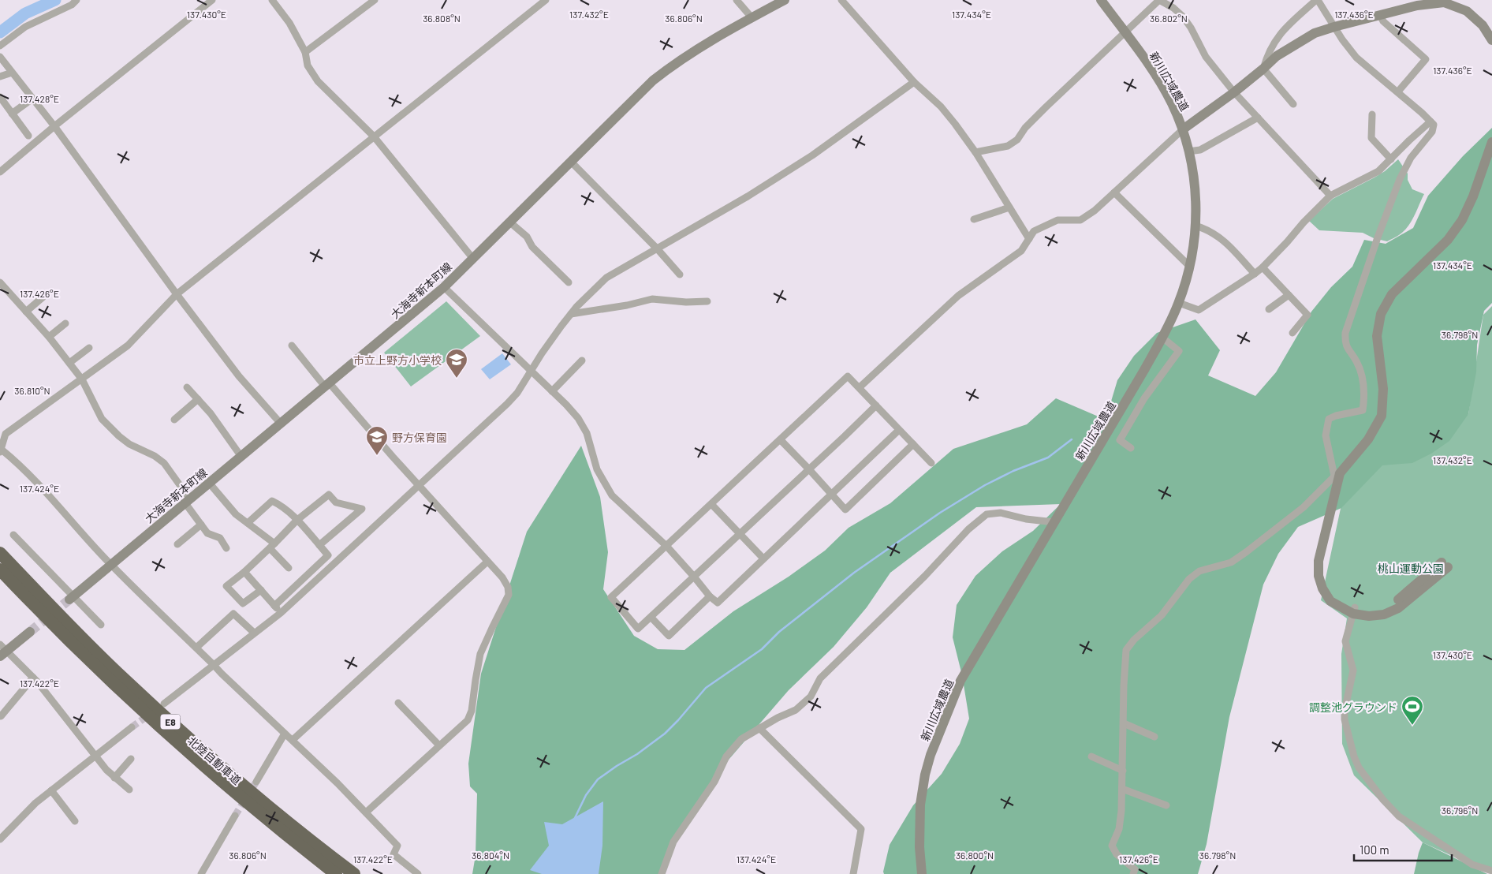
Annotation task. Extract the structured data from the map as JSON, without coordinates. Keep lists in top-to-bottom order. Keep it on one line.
{"streets":{"highway":["E8","北陸自動車道"],"street":["新川広域農道","大海寺新本町線"]},"parks":["桃山運動公園"],"places":{"school or university":["市立上野方小学校","野方保育園"],"sports":["調整池グラウンド"]},"scale_bar":"100 m","coordinates":["137.430°E","137.432°E","137.436°E","137.434°E","36.808°N","36.806°N","36.802°N","137.428°E","137.426°E","36.798°N","36.810°N","137.424°E","137.422°E","36.796°N","36.804°N","36.800°N"]}
